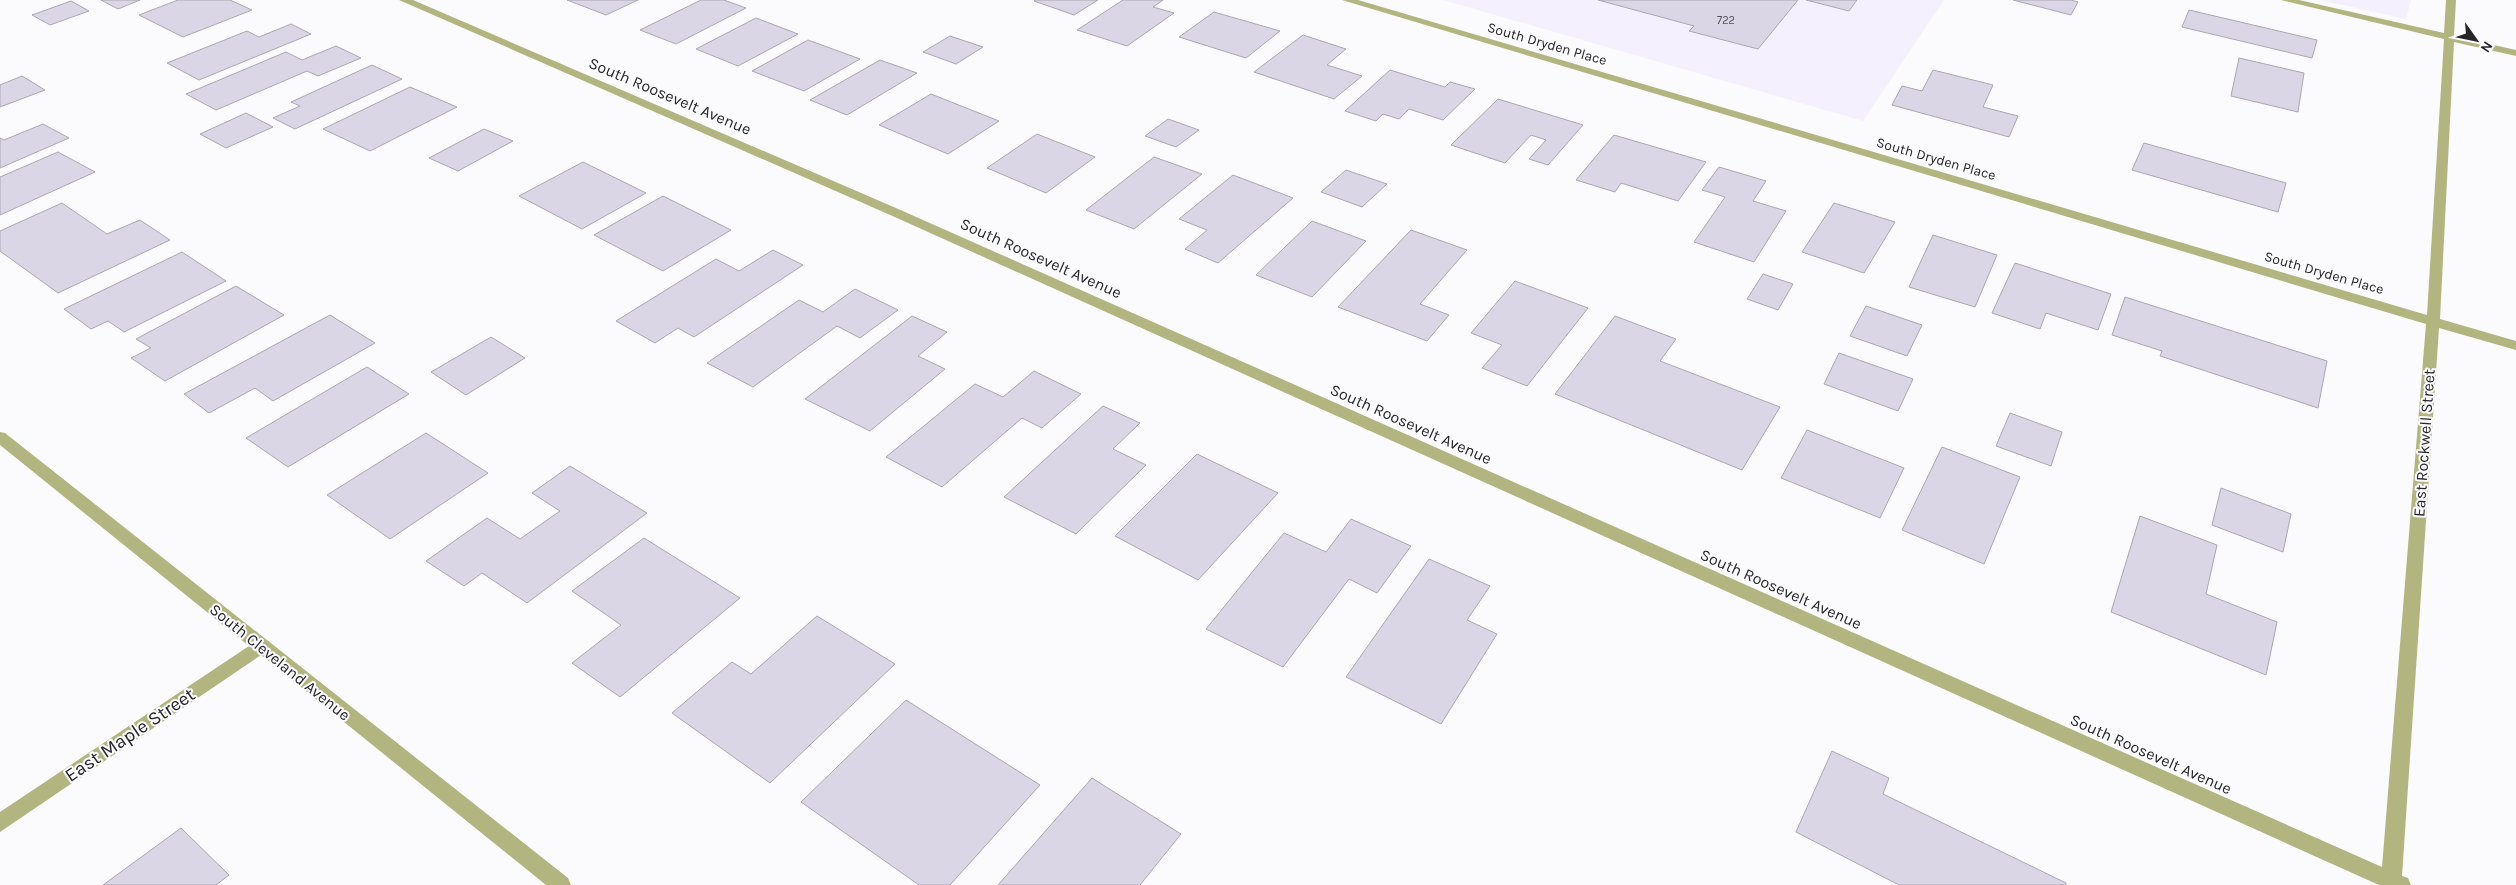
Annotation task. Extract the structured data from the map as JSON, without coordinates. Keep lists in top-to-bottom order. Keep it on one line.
{"streets":{"street":["South Dryden Place","South Roosevelt Avenue","East Rockwell Street","South Cleveland Avenue","East Maple Street"]},"crossings":[["South Dryden Place","East Rockwell Street"],["South Roosevelt Avenue","East Rockwell Street"],["South Cleveland Avenue","East Maple Street"]],"house_numbers":["722"],"north":"bottom right"}
